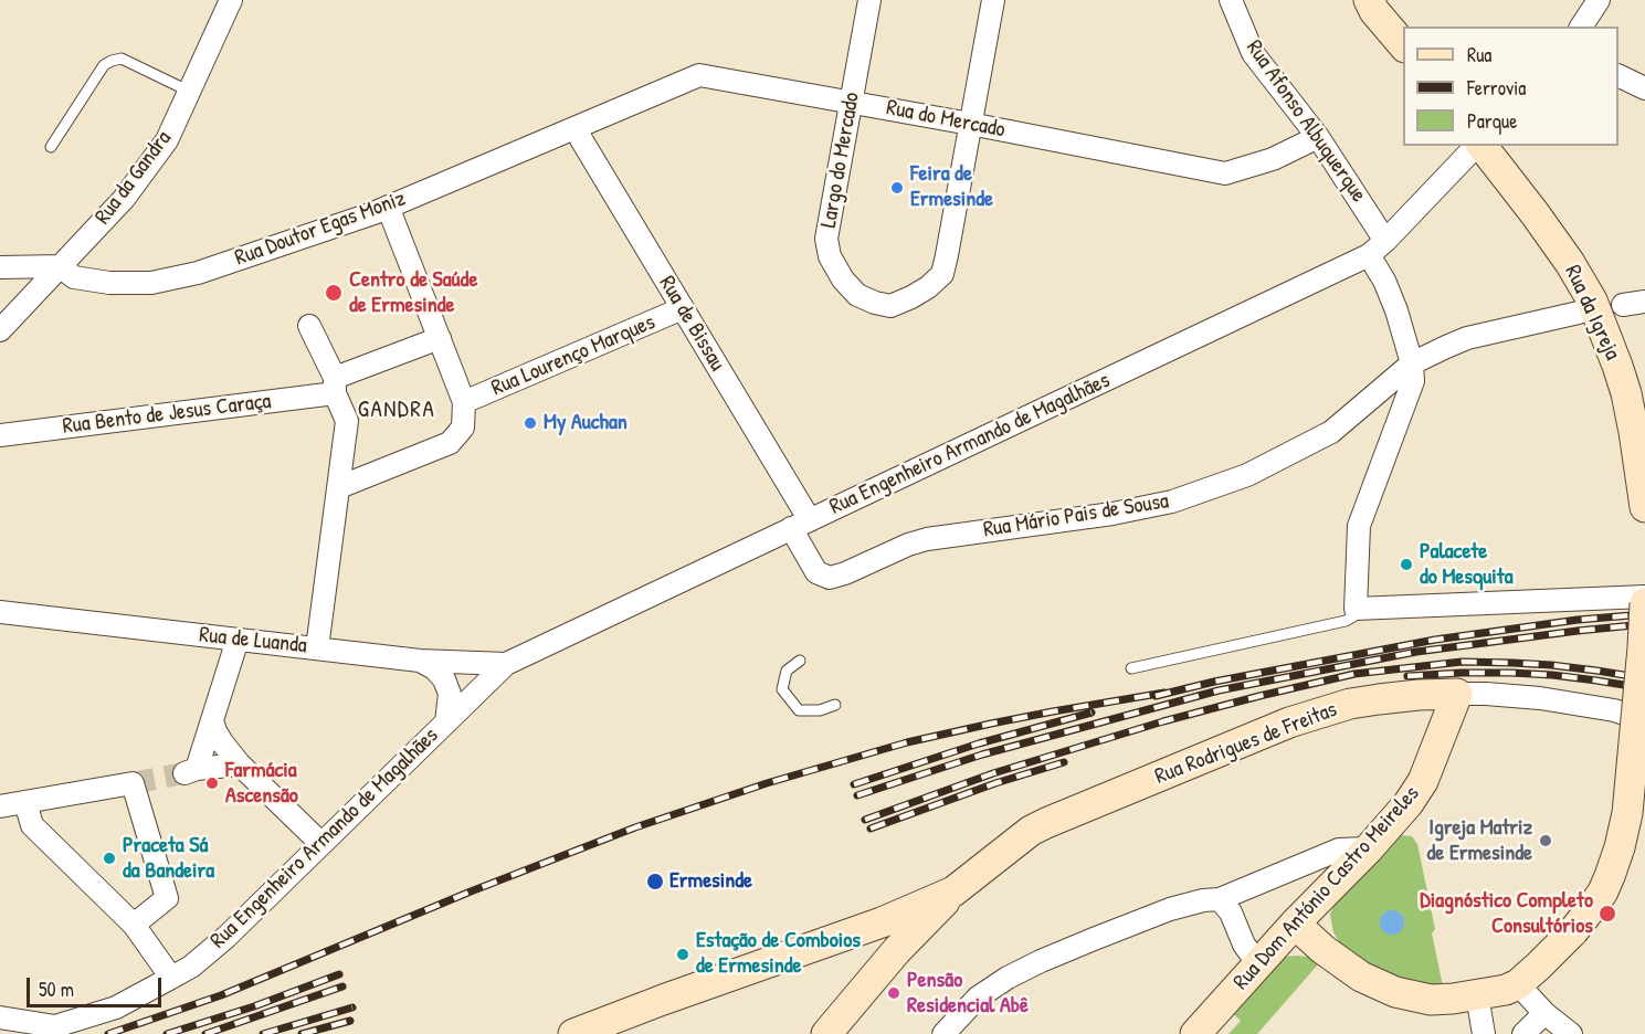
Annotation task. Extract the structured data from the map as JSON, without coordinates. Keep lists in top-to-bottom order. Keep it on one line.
{"streets":{"main road":["Rua da Igreja","Rua Rodrigues de Freitas","Rua Dom António Castro Meireles"],"street":["Rua do Mercado","Rua Afonso Albuquerque","Largo do Mercado","Rua da Gandra","Rua Doutor Egas Moniz","Rua de Bissau","Rua Lourenço Marques","Rua Bento de Jesus Caraça","Rua Engenheiro Armando de Magalhães","Rua Mário Pais de Sousa","Rua de Luanda"]},"crossings":[["Rua do Mercado","Rua Afonso Albuquerque"],["Rua do Mercado","Largo do Mercado"],["Rua do Mercado","Rua Doutor Egas Moniz"],["Rua do Mercado","Rua de Bissau"],["Rua Afonso Albuquerque","Rua Engenheiro Armando de Magalhães"],["Rua da Gandra","Rua Doutor Egas Moniz"],["Rua Doutor Egas Moniz","Rua de Bissau"],["Rua de Bissau","Rua Lourenço Marques"],["Rua de Bissau","Rua Engenheiro Armando de Magalhães"],["Rua de Bissau","Rua Mário Pais de Sousa"],["Rua Engenheiro Armando de Magalhães","Rua Mário Pais de Sousa"],["Rua Engenheiro Armando de Magalhães","Rua de Luanda"],["Rua Rodrigues de Freitas","Rua Dom António Castro Meireles"]],"districts":["GANDRA"],"places":["Feira de Ermesinde","Centro de Saúde de Ermesinde","My Auchan","Palacete do Mesquita","Farmácia Ascensão","Igreja Matriz de Ermesinde","Praceta Sá da Bandeira","Ermesinde","Diagnóstico Completo Consultórios","Estação de Comboios de Ermesinde","Pensão Residencial Abê"],"legend":["Rua","Ferrovia","Parque"],"scale_bar":"50 m"}
